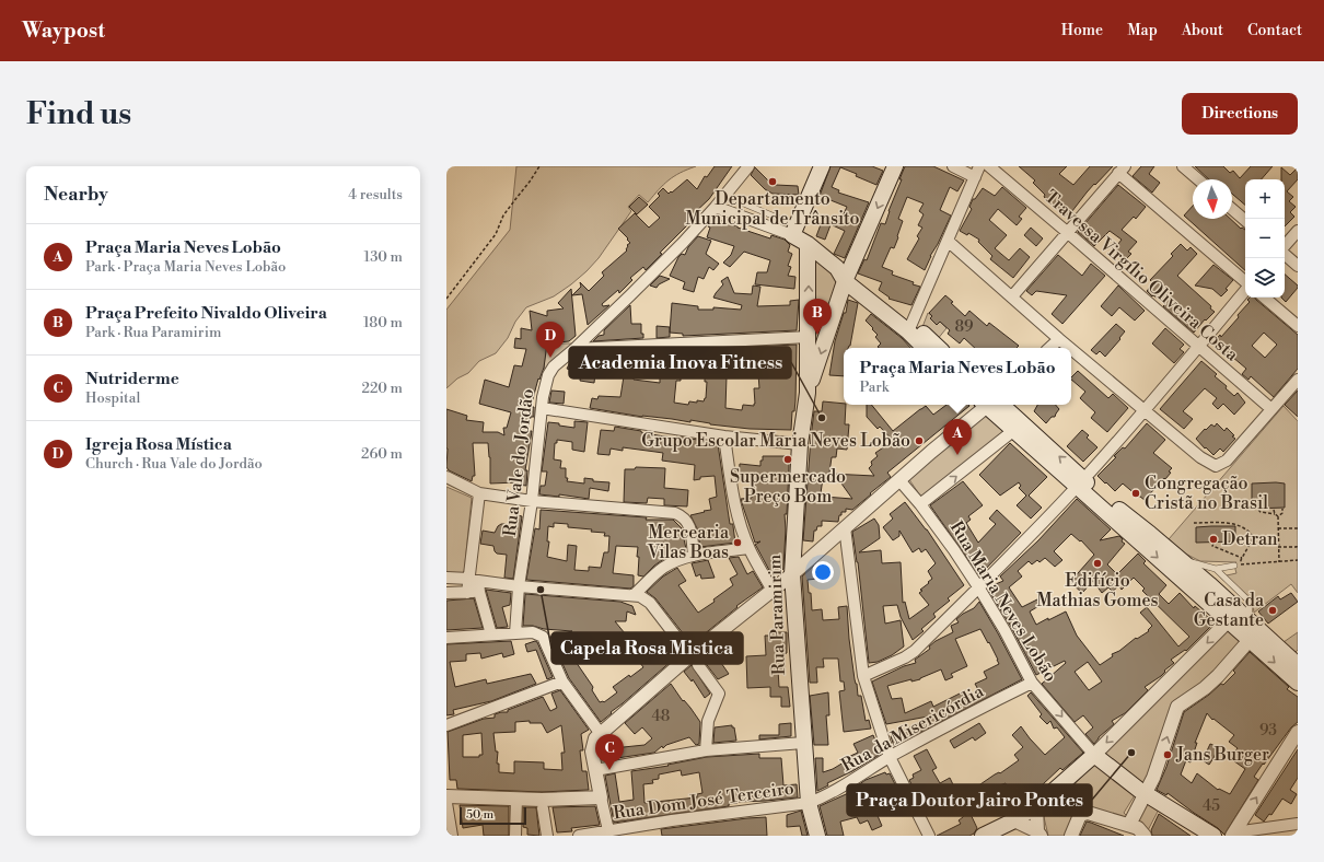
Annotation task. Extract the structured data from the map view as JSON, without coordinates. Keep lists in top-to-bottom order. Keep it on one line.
{"streets":{"main road":["Rua Paramirim"],"street":["Travessa Virgílio Oliveira Costa","Rua Vale do Jordão","Rua Maria Neves Lobão","Rua da Misericórdia","Rua Dom José Terceiro"]},"crossings":[["Rua Maria Neves Lobão","Rua da Misericórdia"],["Rua Paramirim","Rua da Misericórdia"],["Rua Paramirim","Rua Dom José Terceiro"],["Rua da Misericórdia","Rua Dom José Terceiro"]],"places":["Departamento Municipal de Trânsito","Academia Inova Fitness","Grupo Escolar Maria Neves Lobão","Supermercado Preço Bom","Congregação Cristã no Brasil","Detran","Mercearia Vilas Boas","Edifício Mathias Gomes","Capela Rosa Mistica","Casa da Gestante","Praça Doutor Jairo Pontes","Jans Burger"],"house_numbers":["89","48","93","45"],"scale_bar":"50 m","north":"bottom","page":{"header":"Waypost","nav":["Home","Map","About","Contact"],"buttons":"Directions","title":"Find us","heading":["Nearby","4 results"],"map_buttons":["+","−"],"list":[{"mark":"A","name":"Praça Maria Neves Lobão","note":"Park · Praça Maria Neves Lobão","value":"130 m"},{"mark":"B","name":"Praça Prefeito Nivaldo Oliveira","note":"Park · Rua Paramirim","value":"180 m"},{"mark":"C","name":"Nutriderme","note":"Hospital","value":"220 m"},{"mark":"D","name":"Igreja Rosa Mística","note":"Church · Rua Vale do Jordão","value":"260 m"}],"pins":["B","D","A","C"],"popup":["Praça Maria Neves Lobão","Park"],"scale":"50 m"}}
